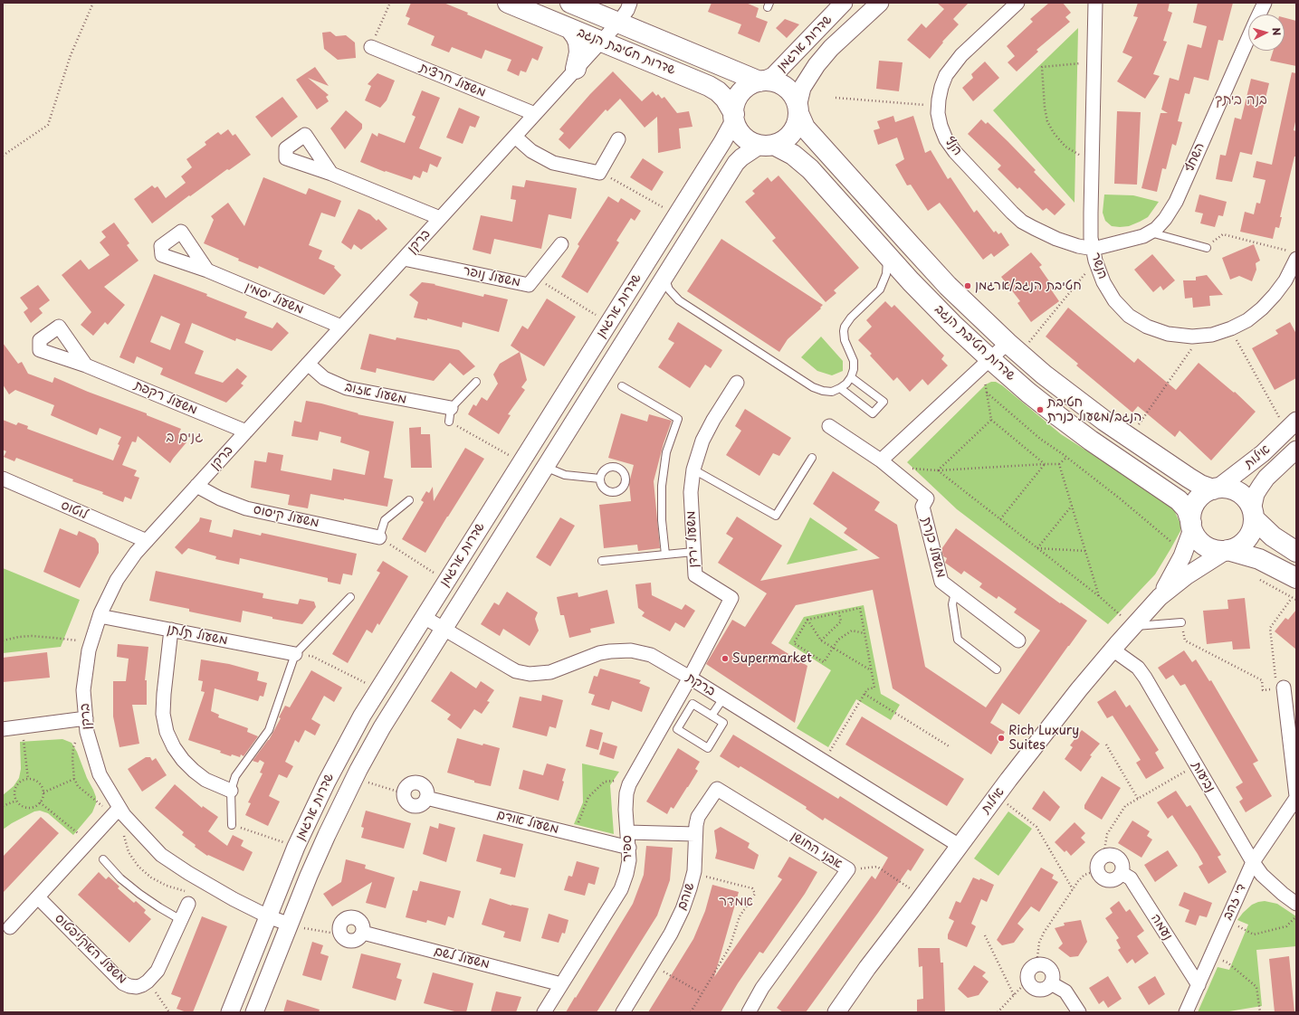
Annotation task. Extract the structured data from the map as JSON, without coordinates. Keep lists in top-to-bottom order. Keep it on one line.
{"streets":{"main road":["שדרות חטיבת הנגב"],"street":["שדרות ארגמן","משעול חרצית","הנץ","השחף","ברקן","הנשר","משעול נופר","משעול יסמין","משעול אזוב","משעול רקפת","אילות","לוטוס","משעול קיסוס","משעול ירדן","משעול כנרת","משעול תלתן","ברקת","נביעות","משעול אודם","ספיר","אבני החושן","שוהם","די זהב","נעמה","משעול האקליפטוס","משעול לשם"]},"crossings":[["שדרות ארגמן","שדרות חטיבת הנגב"],["שדרות ארגמן","ברקן"],["שדרות ארגמן","ברקת"],["שדרות חטיבת הנגב","ברקן"],["שדרות חטיבת הנגב","אילות"],["משעול חרצית","ברקן"],["הנץ","השחף"],["הנץ","הנשר"],["השחף","הנשר"],["ברקן","משעול נופר"],["ברקן","משעול יסמין"],["ברקן","משעול אזוב"],["ברקן","משעול רקפת"],["ברקן","לוטוס"],["ברקן","משעול קיסוס"],["ברקן","משעול תלתן"],["אילות","ברקת"],["אילות","נביעות"],["משעול ירדן","ברקת"],["משעול ירדן","ספיר"],["ברקת","ספיר"],["נביעות","די זהב"],["משעול אודם","ספיר"],["ספיר","משעול לשם"],["אבני החושן","שוהם"],["די זהב","נעמה"]],"districts":["בנה ביתך","גנים ב","אמדר"],"places":["חטיבת הנגב/ארגמן","חטיבת הנגב/משעול כנרת","Supermarket","Rich Luxury Suites"],"north":"right"}
